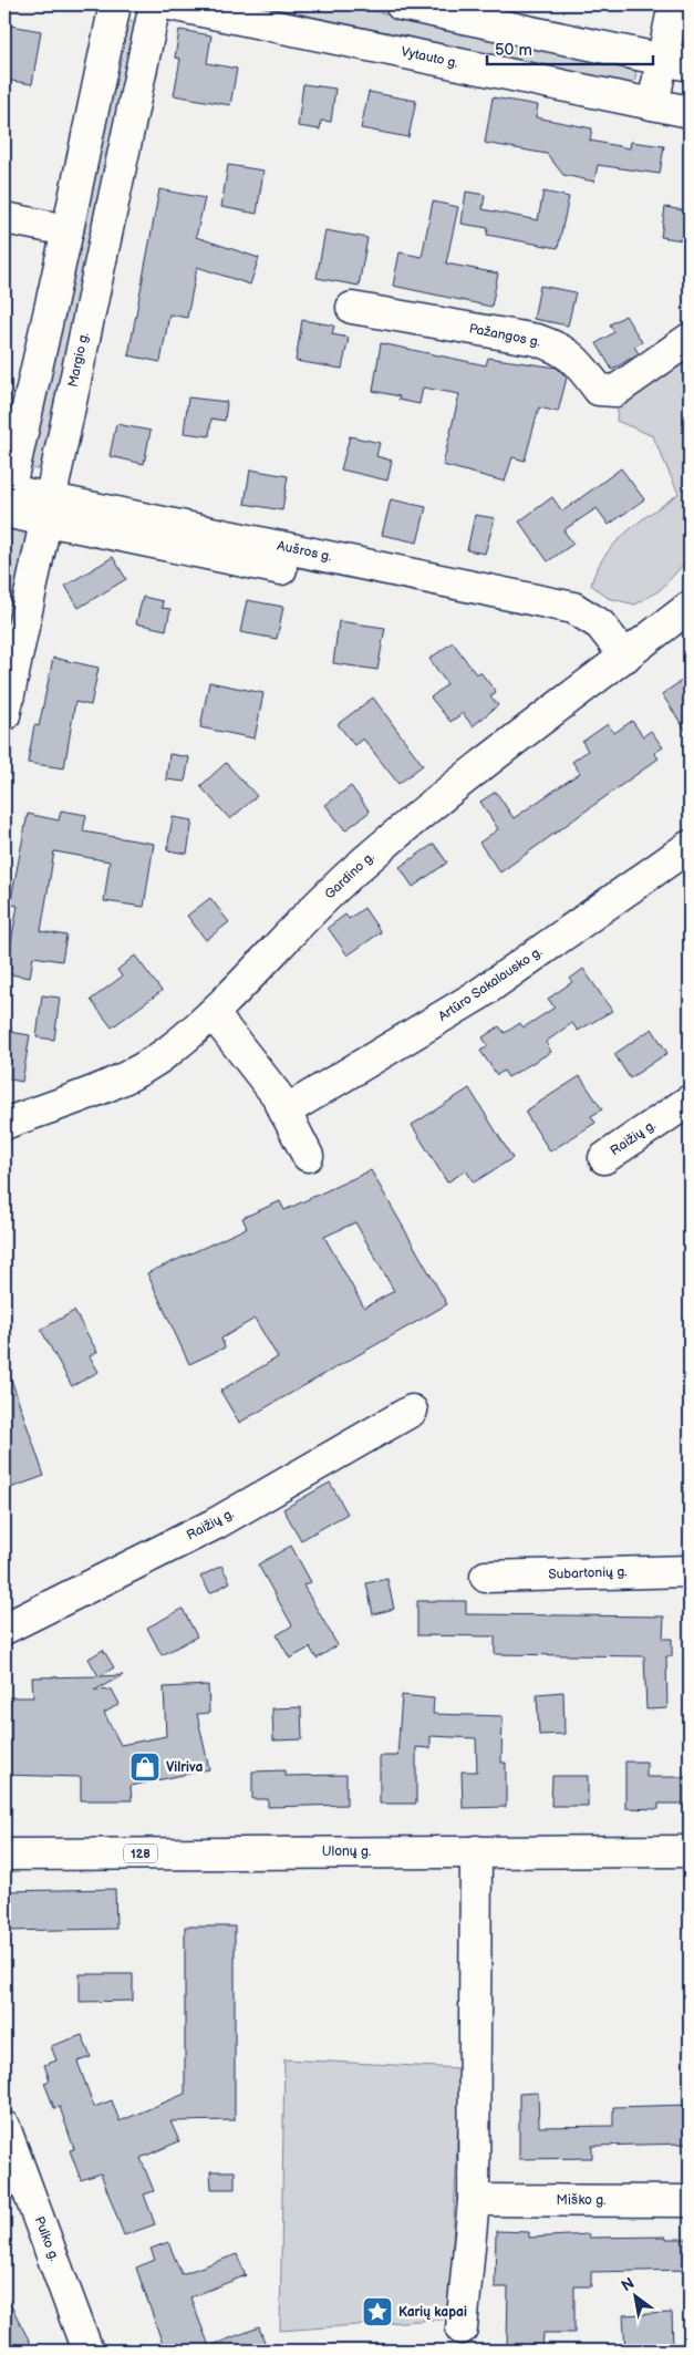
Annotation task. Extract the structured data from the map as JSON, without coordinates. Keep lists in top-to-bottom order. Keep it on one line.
{"streets":{"street":["Vytauto g.","Pažangos g.","Margio g.","Aušros g.","Gardino g.","Artūro Sakalausko g.","Raižių g.","Subartonių g.","Ulonų g.","128","Miško g.","Pulko g."]},"crossings":[["Margio g.","Aušros g."],["Aušros g.","Gardino g."]],"places":{"shop":["Vilriva"],"place":["Karių kapai"]},"scale_bar":"50 m","north":"top left"}
